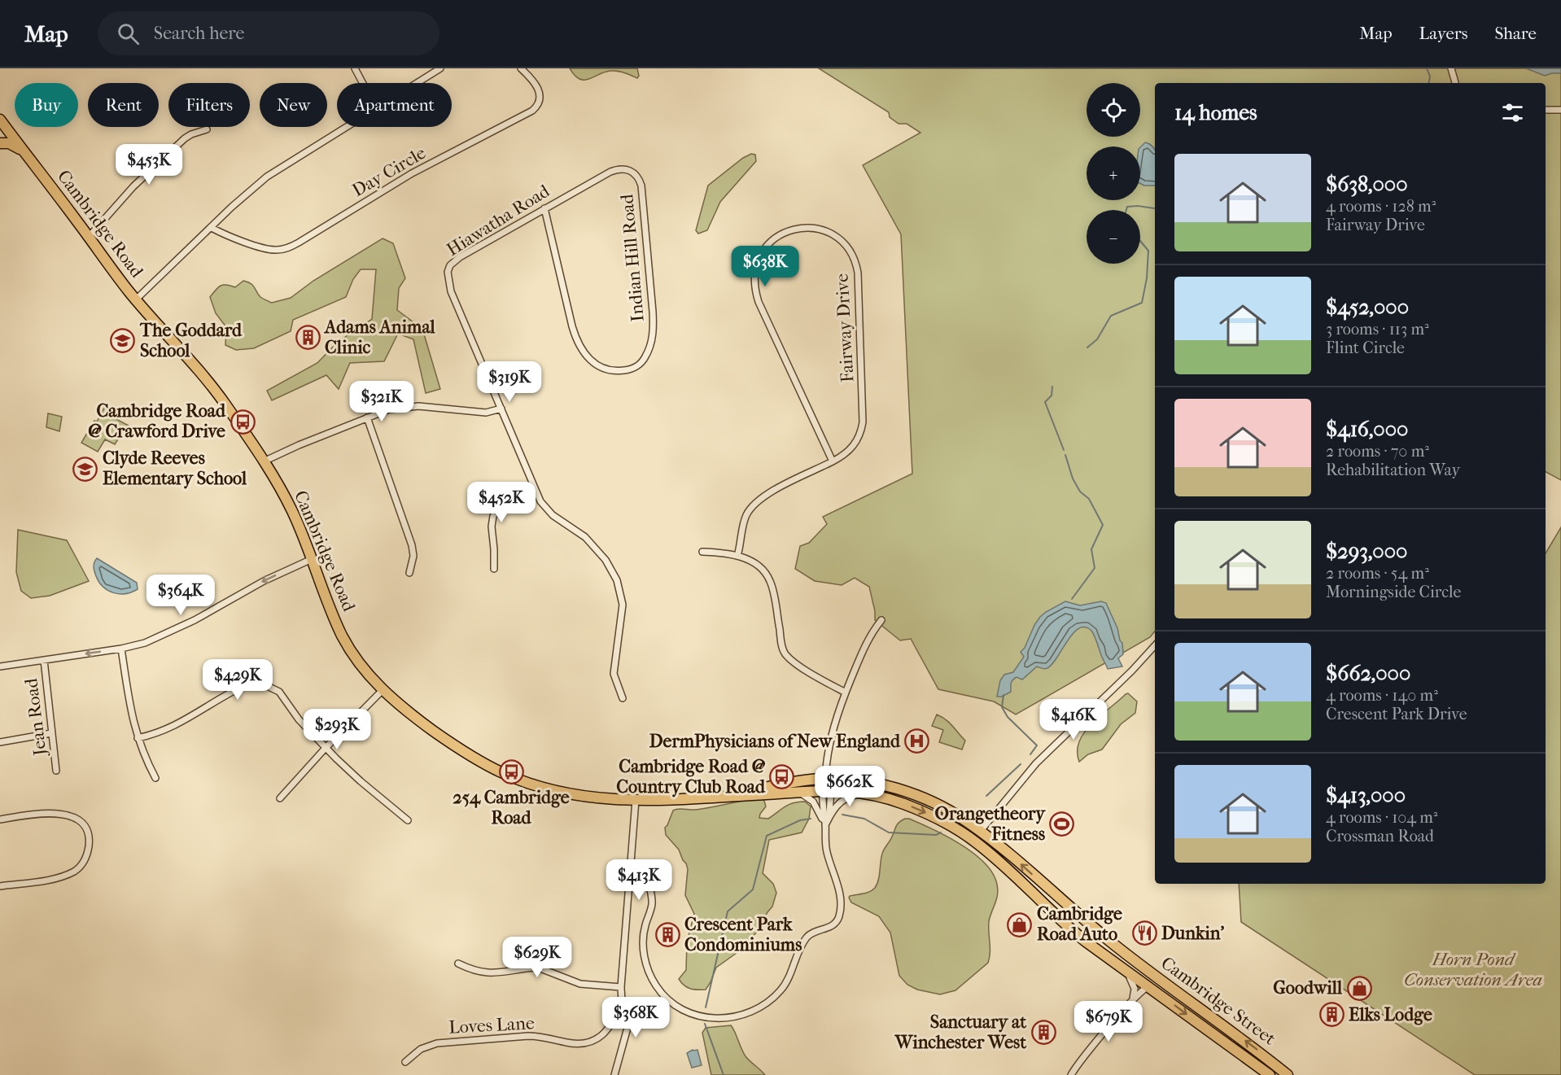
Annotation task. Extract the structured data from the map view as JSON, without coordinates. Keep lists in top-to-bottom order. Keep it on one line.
{"streets":{"highway":["Cambridge Road","Cambridge Street"],"street":["Day Circle","Hiawatha Road","Indian Hill Road","Fairway Drive","Jean Road","Loves Lane"]},"crossings":[["Hiawatha Road","Indian Hill Road"],["Cambridge Road","Cambridge Street"]],"parks":["Horn Pond Conservation Area"],"places":{"building":["Adams Animal Clinic","Crescent Park Condominiums","Elks Lodge","Sanctuary at Winchester West"],"school or university":["The Goddard School","Clyde Reeves Elementary School"],"bus stop":["Cambridge Road @ Crawford Drive","254 Cambridge Road","Cambridge Road @ Country Club Road"],"hospital":["DermPhysicians of New England"],"sports":["Orangetheory Fitness"],"shop":["Cambridge Road Auto","Goodwill"],"restaurant":["Dunkin'"]},"page":{"header":"Map","search":"Search here","nav":["Map","Layers","Share"],"map_buttons":["+","−"],"chip":["Buy","Rent","Filters","New","Apartment"],"heading":"14 homes","list":[{"name":"$638,000","note":"4 rooms · 128 m² · Fairway Drive"},{"name":"$452,000","note":"3 rooms · 113 m² · Flint Circle"},{"name":"$416,000","note":"2 rooms · 70 m² · Rehabilitation Way"},{"name":"$293,000","note":"2 rooms · 54 m² · Morningside Circle"},{"name":"$662,000","note":"4 rooms · 140 m² · Crescent Park Drive"},{"name":"$413,000","note":"4 rooms · 104 m² · Crossman Road"}],"price":["$453K","$638K","$319K","$321K","$452K","$364K","$429K","$416K","$293K","$662K","$413K","$629K","$368K","$679K"]}}
